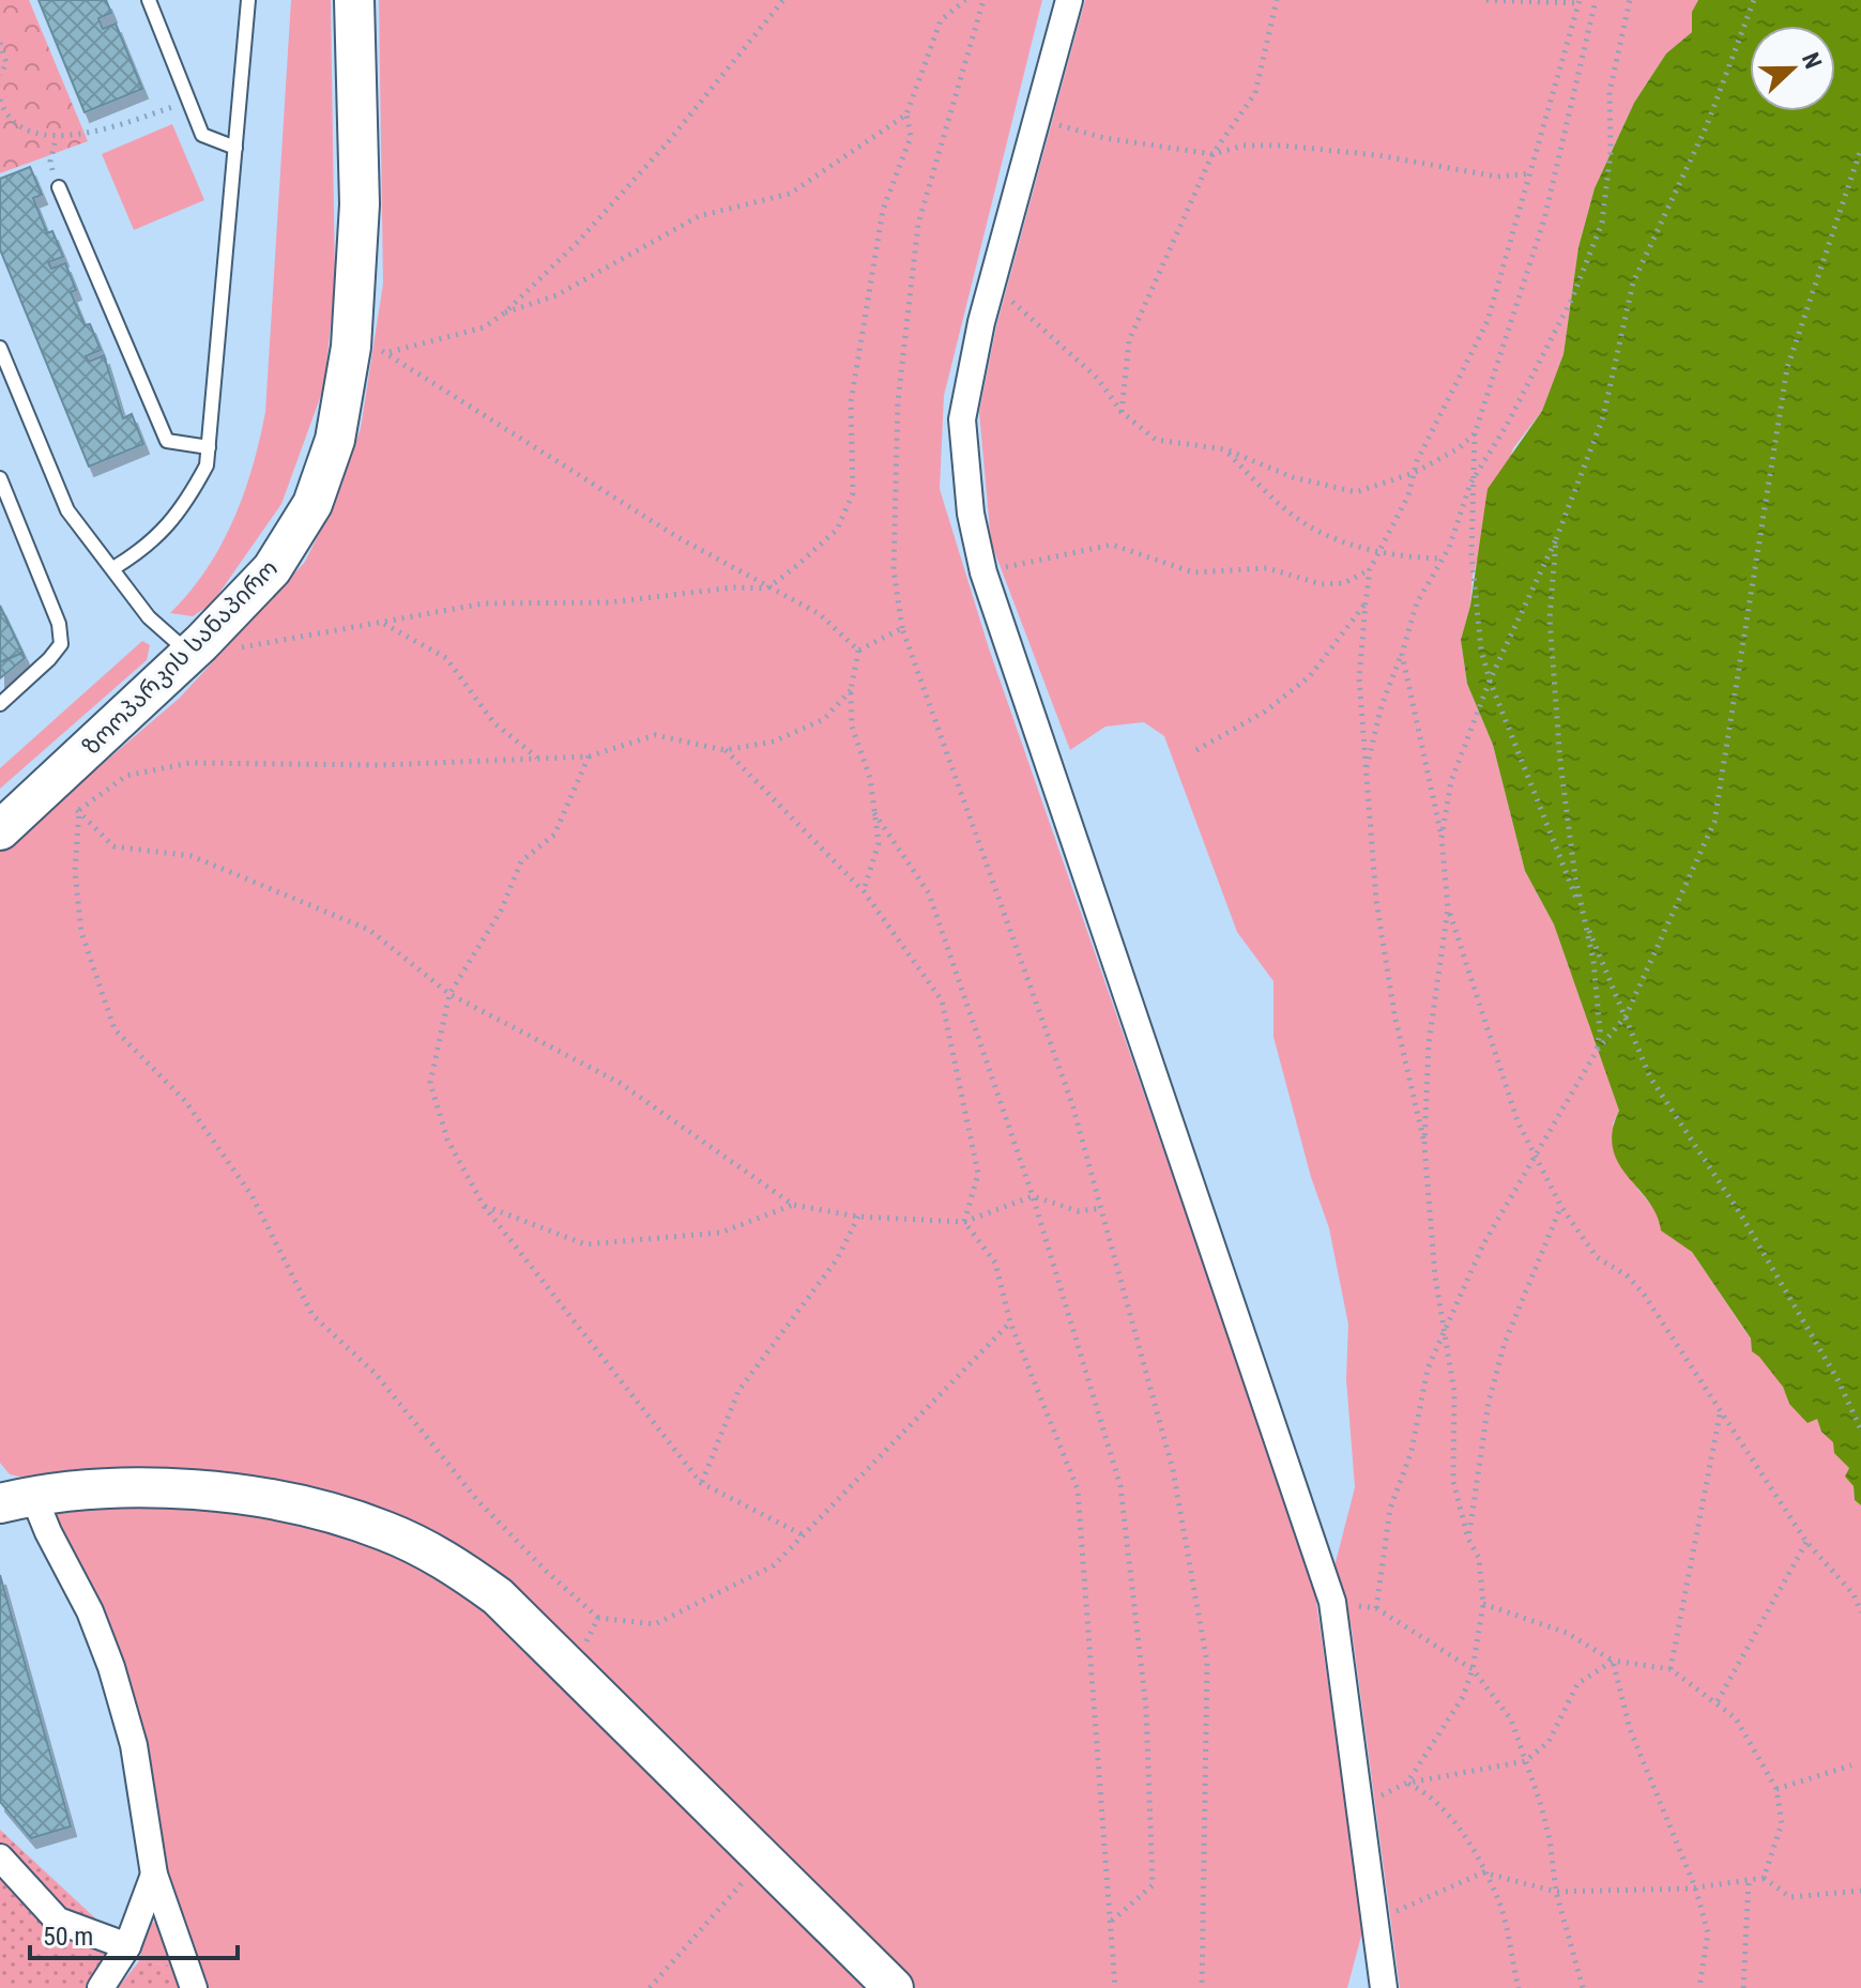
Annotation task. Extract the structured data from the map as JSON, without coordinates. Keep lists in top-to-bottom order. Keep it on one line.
{"streets":{"main road":["ზოოპარკის სანაპირო"]},"scale_bar":"50 m","north":"right"}
